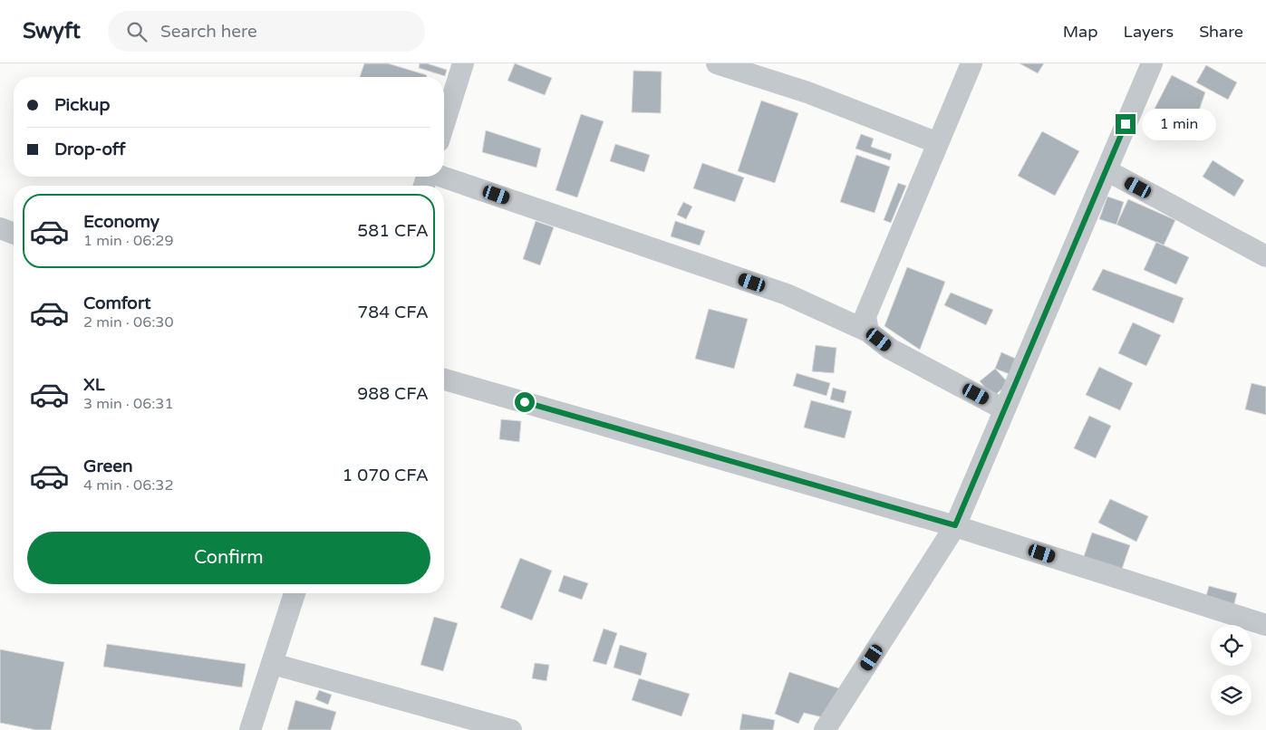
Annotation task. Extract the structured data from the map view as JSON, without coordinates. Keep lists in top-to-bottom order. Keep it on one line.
{"page":{"header":"Swyft","search":"Search here","nav":["Map","Layers","Share"],"banner":["Pickup","Drop-off"],"bubble":"1 min","list":[{"name":"Economy","note":"1 min · 06:29","value":"581 CFA"},{"name":"Comfort","note":"2 min · 06:30","value":"784 CFA"},{"name":"XL","note":"3 min · 06:31","value":"988 CFA"},{"name":"Green","note":"4 min · 06:32","value":"1 070 CFA"}],"buttons":"Confirm"}}
